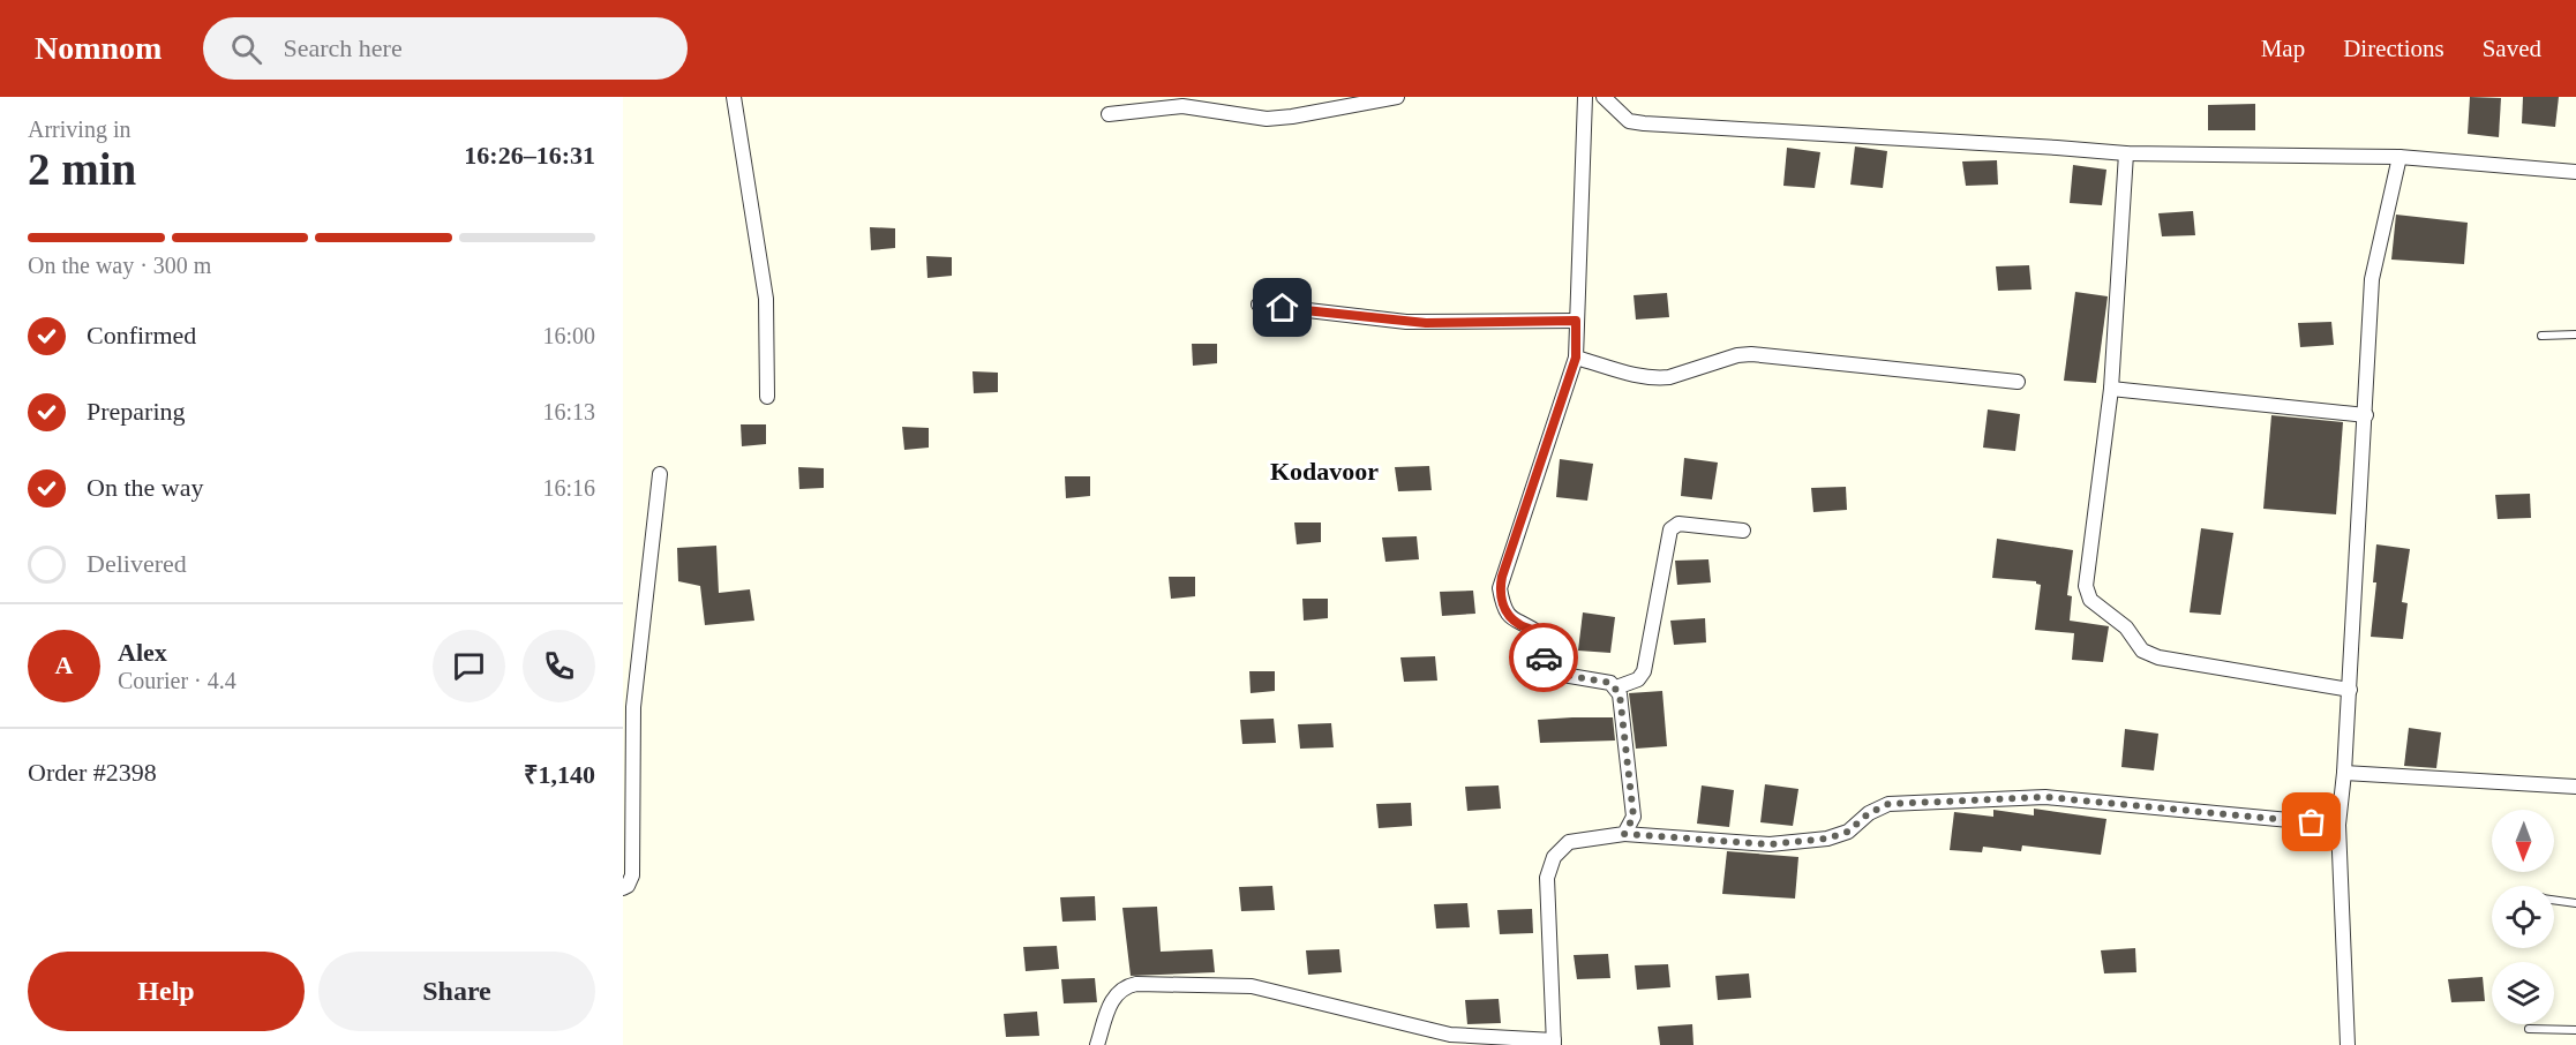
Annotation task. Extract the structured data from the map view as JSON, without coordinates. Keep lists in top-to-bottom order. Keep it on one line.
{"districts":["Kodavoor"],"north":"bottom","page":{"header":"Nomnom","search":"Search here","nav":["Map","Directions","Saved"],"heading":["2 min","Arriving in","16:26–16:31"],"panel":["Alex","Courier · 4.4","Order #2398","₹1,140"],"bar":"On the way · 300 m","list":[["Confirmed","16:00"],["Preparing","16:13"],["On the way","16:16"],"Delivered"],"round":"A","buttons":["Help","Share"]}}
